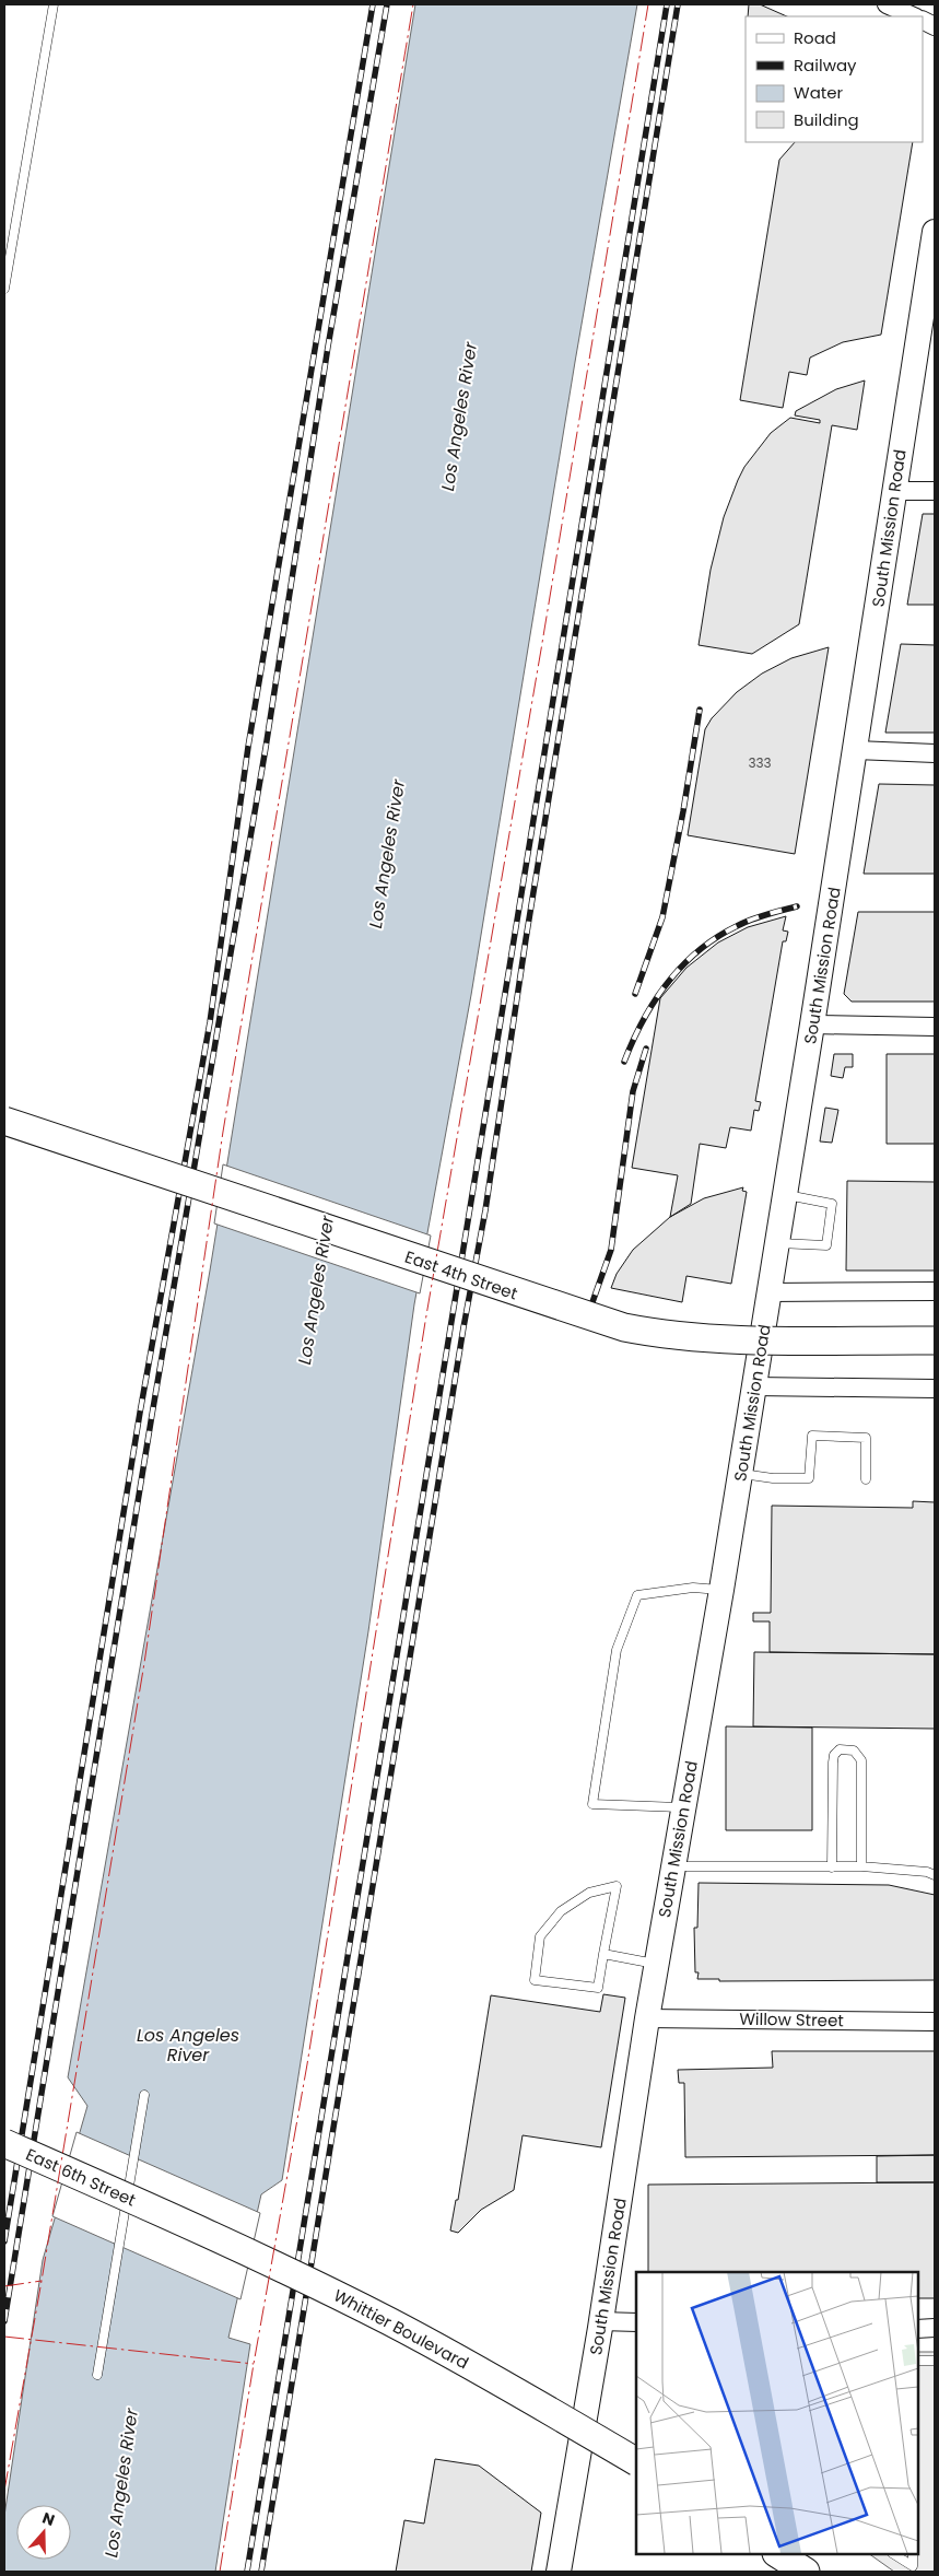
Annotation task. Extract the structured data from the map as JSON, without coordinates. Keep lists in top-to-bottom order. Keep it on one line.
{"streets":{"main road":["East 4th Street","East 6th Street","Whittier Boulevard"],"street":["South Mission Road","Willow Street"]},"crossings":[["South Mission Road","Willow Street"],["East 6th Street","Whittier Boulevard"]],"water":["Los Angeles River"],"house_numbers":["333"],"legend":["Road","Railway","Water","Building"],"north":"top"}
